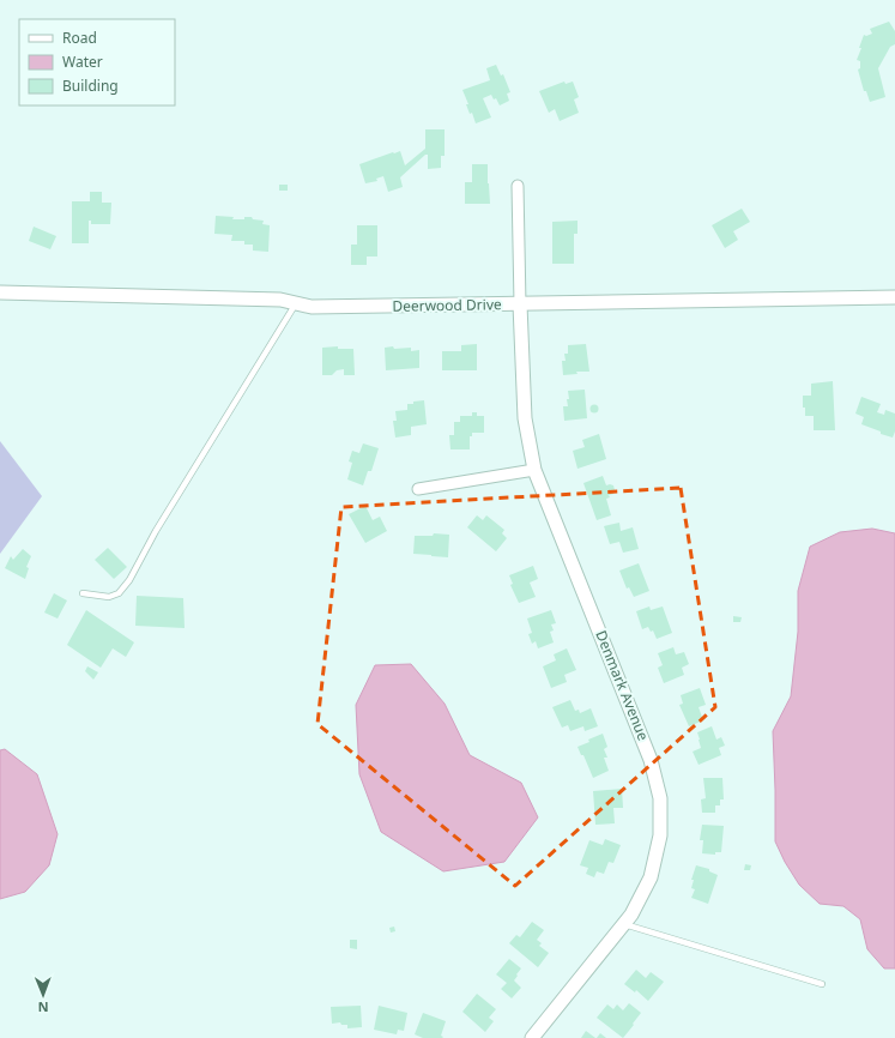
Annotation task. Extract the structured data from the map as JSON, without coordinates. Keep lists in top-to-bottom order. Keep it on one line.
{"streets":{"street":["Deerwood Drive","Denmark Avenue"]},"crossings":[["Deerwood Drive","Denmark Avenue"]],"legend":["Road","Water","Building"],"north":"bottom"}
